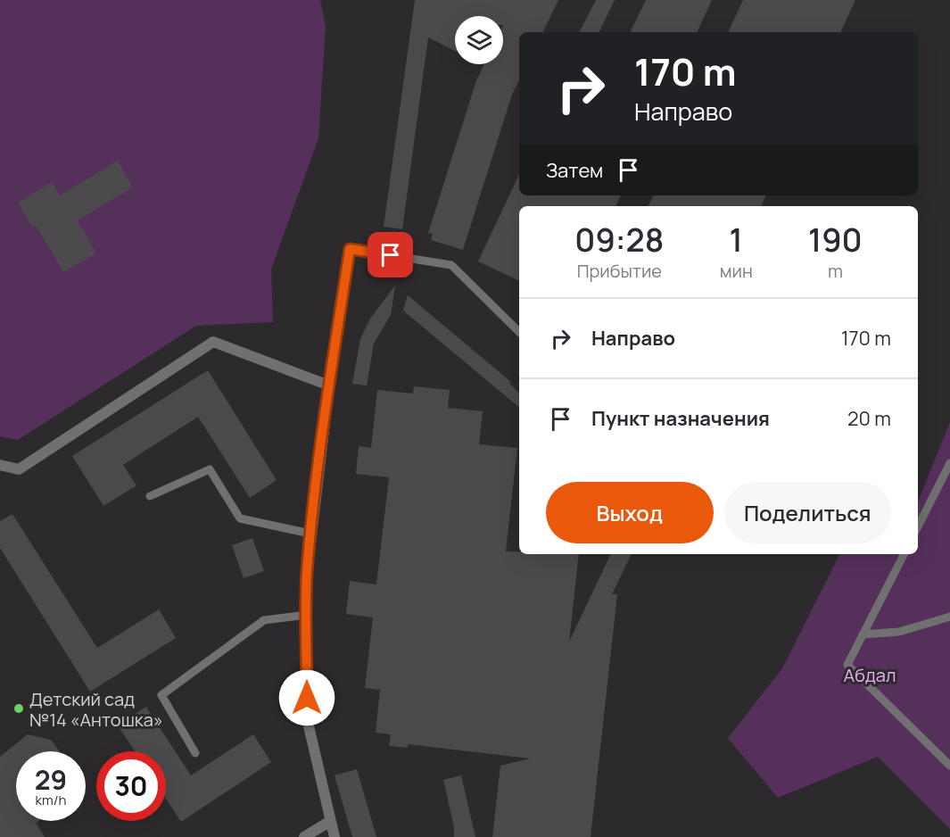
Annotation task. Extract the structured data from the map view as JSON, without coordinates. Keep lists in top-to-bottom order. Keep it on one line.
{"parks":["Абдал"],"places":["Детский сад №14 «Антошка»"],"page":{"turn":["170 m","Направо"],"then":"Затем","eta":["09:28","Прибытие","1","мин","190","m"],"list":[{"name":"Направо","value":"170 m"},{"name":"Пункт назначения","value":"20 m"}],"buttons":["Выход","Поделиться"],"speed":"29 km/h","limit":"30"}}
